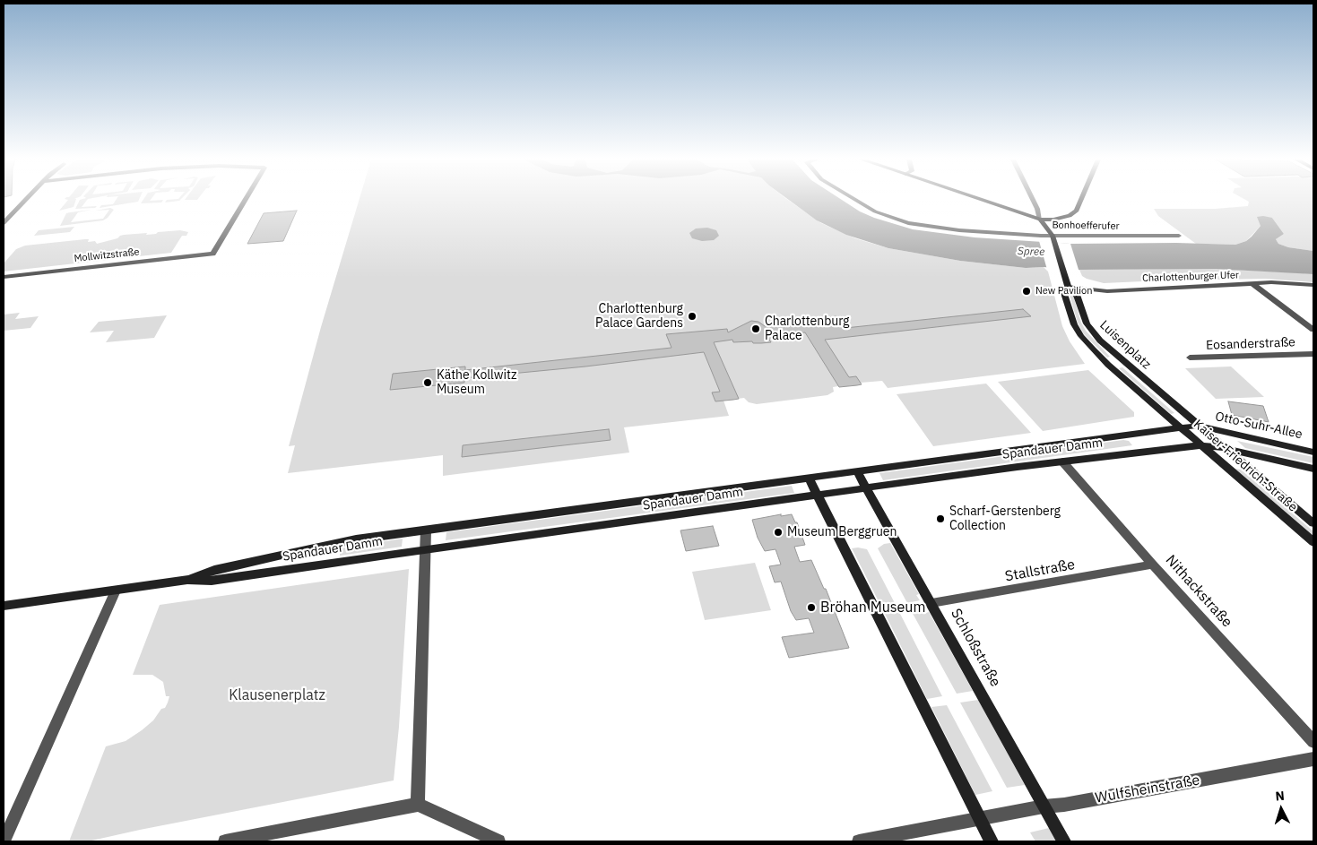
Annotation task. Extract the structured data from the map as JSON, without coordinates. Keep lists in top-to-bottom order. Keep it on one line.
{"streets":{"main road":["Luisenplatz","Otto-Suhr-Allee","Spandauer Damm","Kaiser-Friedrich-Straße","Schloßstraße"],"street":["Bonhoefferufer","Mollwitzstraße","Charlottenburger Ufer","Eosanderstraße","Stallstraße","Nithackstraße","Wulfsheinstraße"]},"crossings":[["Charlottenburger Ufer","Luisenplatz"],["Luisenplatz","Otto-Suhr-Allee"],["Luisenplatz","Spandauer Damm"],["Luisenplatz","Kaiser-Friedrich-Straße"],["Otto-Suhr-Allee","Spandauer Damm"],["Spandauer Damm","Kaiser-Friedrich-Straße"],["Spandauer Damm","Nithackstraße"],["Spandauer Damm","Schloßstraße"],["Stallstraße","Nithackstraße"],["Stallstraße","Schloßstraße"],["Schloßstraße","Wulfsheinstraße"]],"water":["Spree"],"parks":["Klausenerplatz"],"places":["New Pavilion","Charlottenburg Palace Gardens","Charlottenburg Palace","Käthe Kollwitz Museum","Scharf-Gerstenberg Collection","Museum Berggruen","Bröhan Museum"],"north":"top"}
